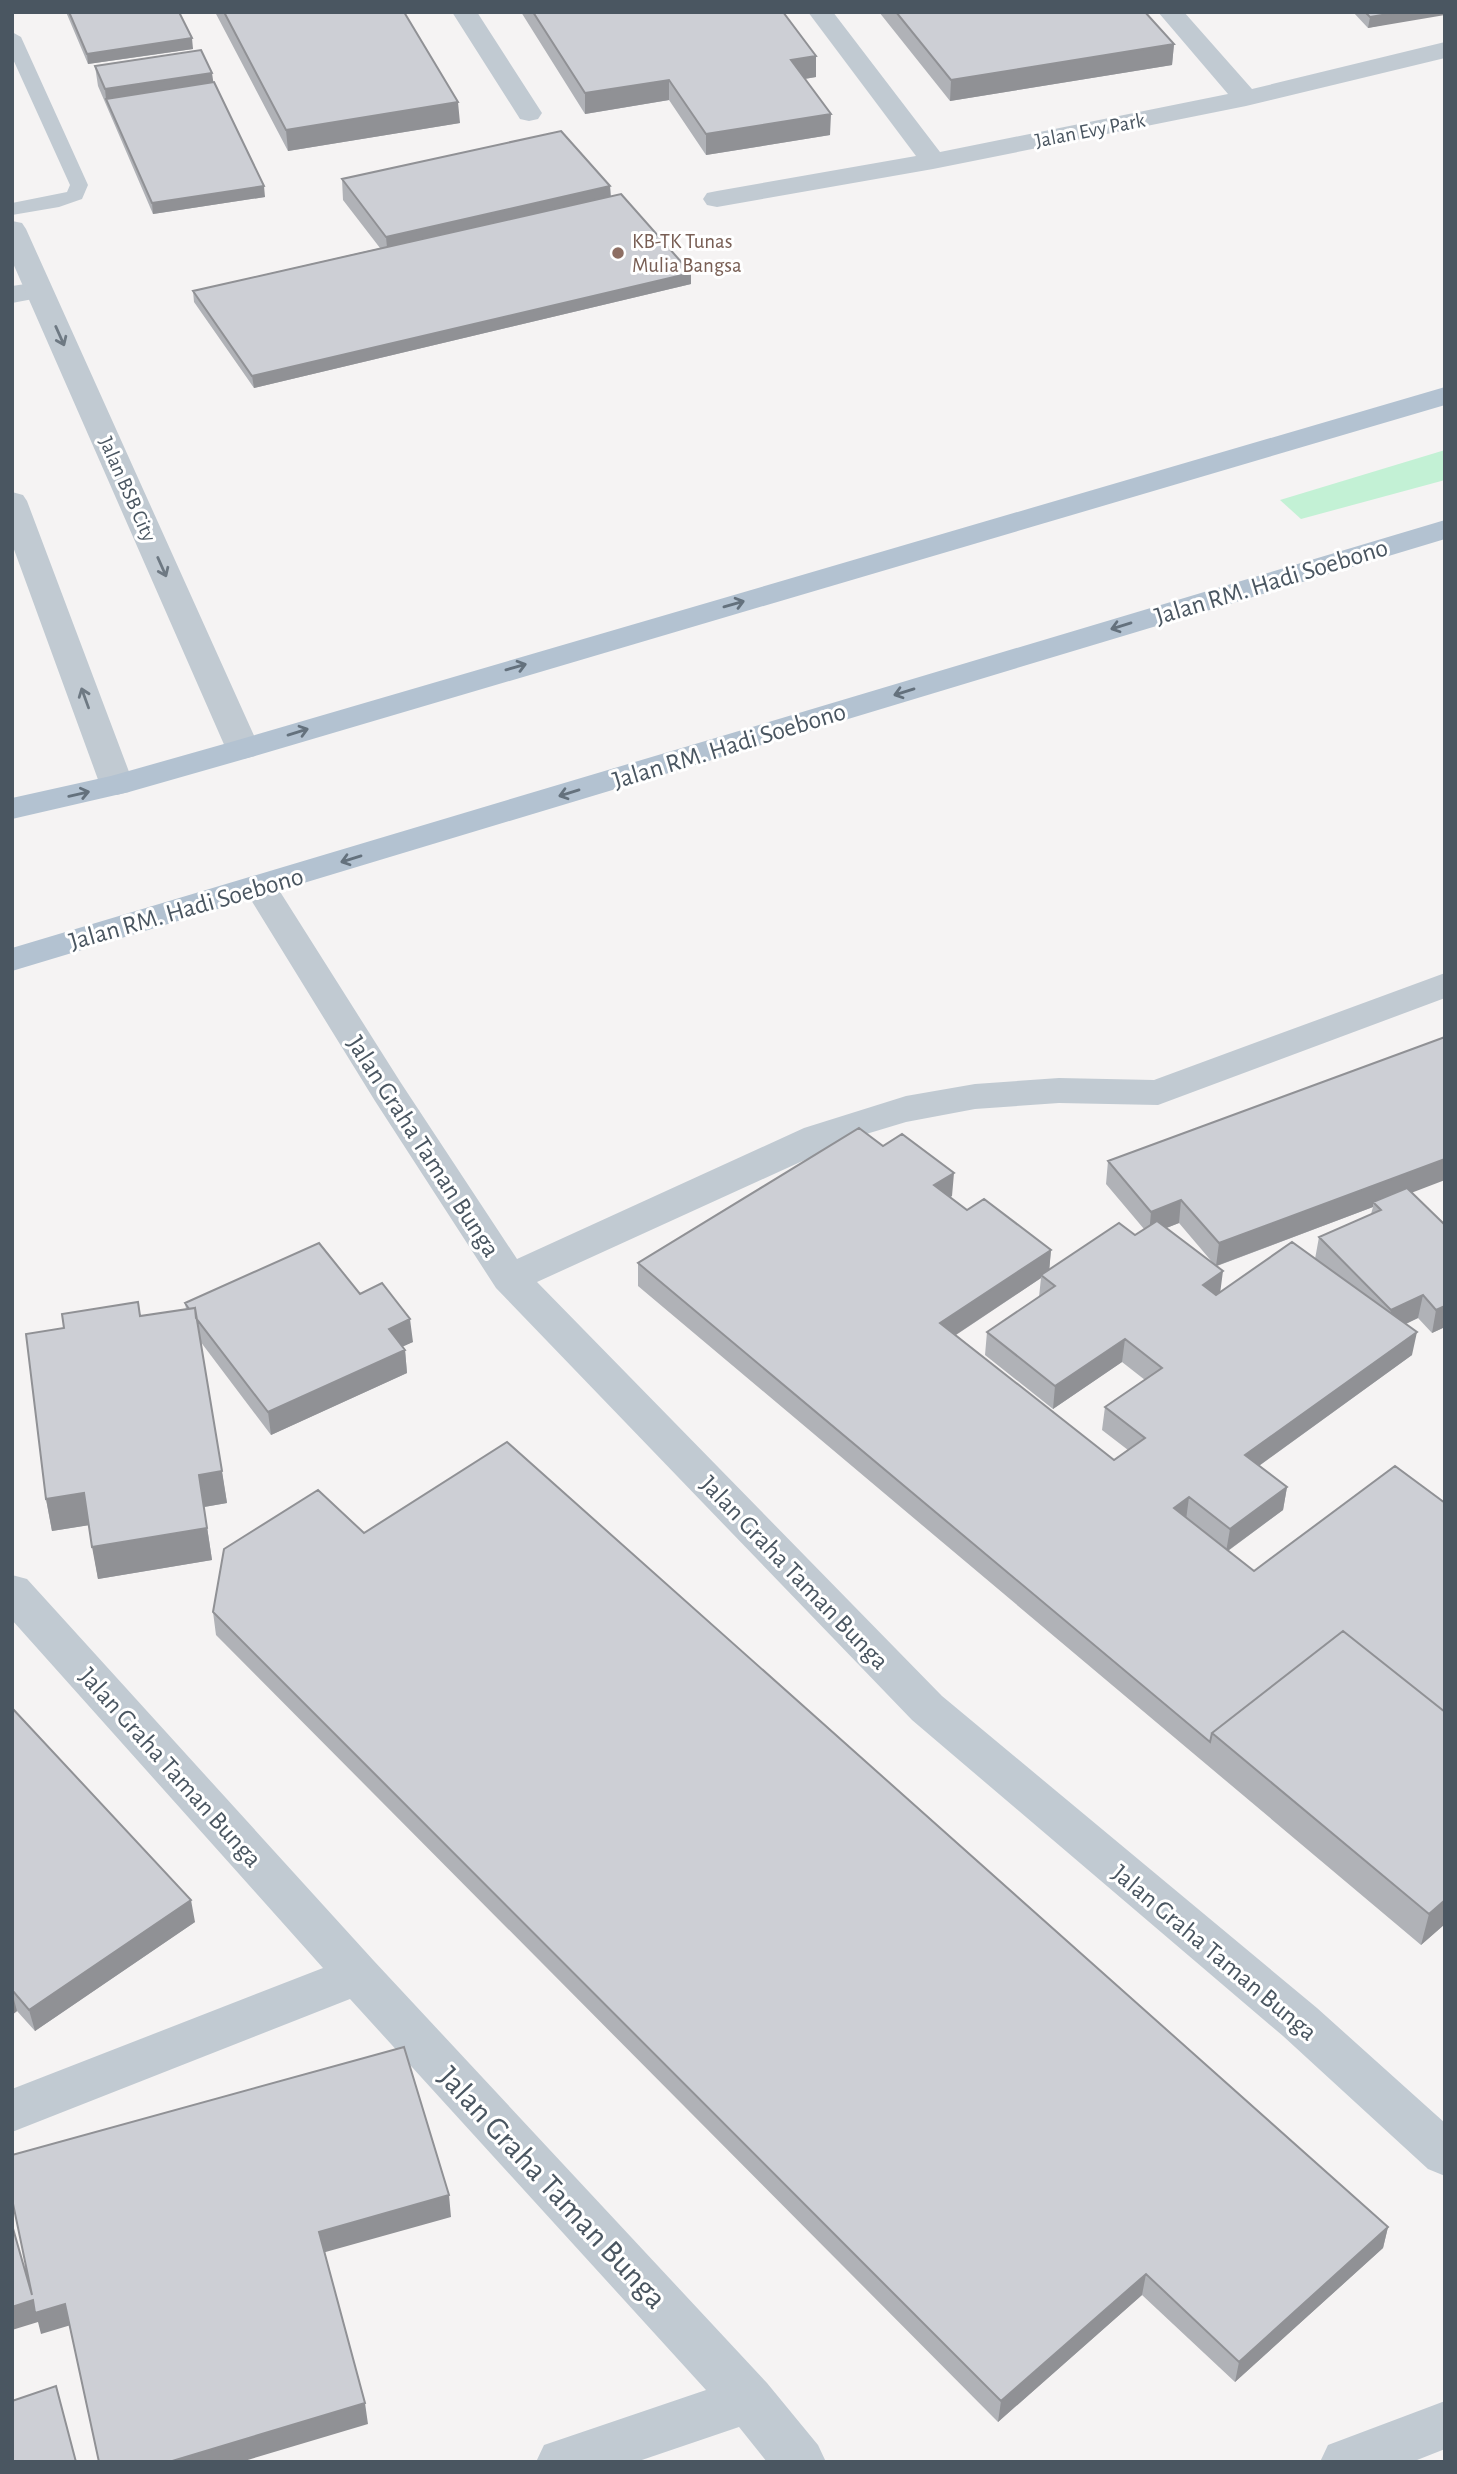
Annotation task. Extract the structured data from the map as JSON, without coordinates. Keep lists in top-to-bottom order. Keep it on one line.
{"streets":{"main road":["Jalan RM. Hadi Soebono"],"street":["Jalan Evy Park","Jalan BSB City","Jalan Graha Taman Bunga"]},"crossings":[["Jalan RM. Hadi Soebono","Jalan Graha Taman Bunga"]],"places":["KB-TK Tunas Mulia Bangsa"]}
